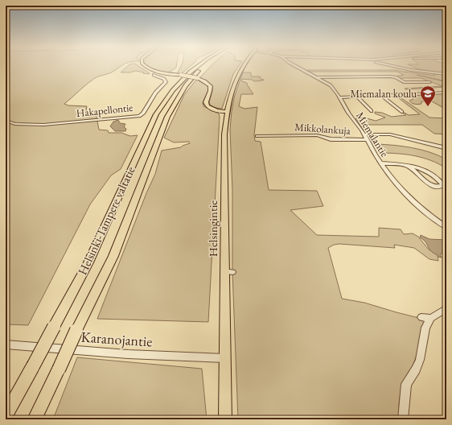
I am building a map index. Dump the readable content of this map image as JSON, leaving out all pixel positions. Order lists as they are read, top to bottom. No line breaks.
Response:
{"streets":{"highway":["Helsinki-Tampere valtatie"],"main road":["Helsingintie"],"street":["Hakapellontie","Mikkolankuja","Miemalantie","Karanojantie"]},"crossings":[["Mikkolankuja","Miemalantie"],["Helsingintie","Karanojantie"]],"places":{"school or university":["Miemalan koulu"]}}
